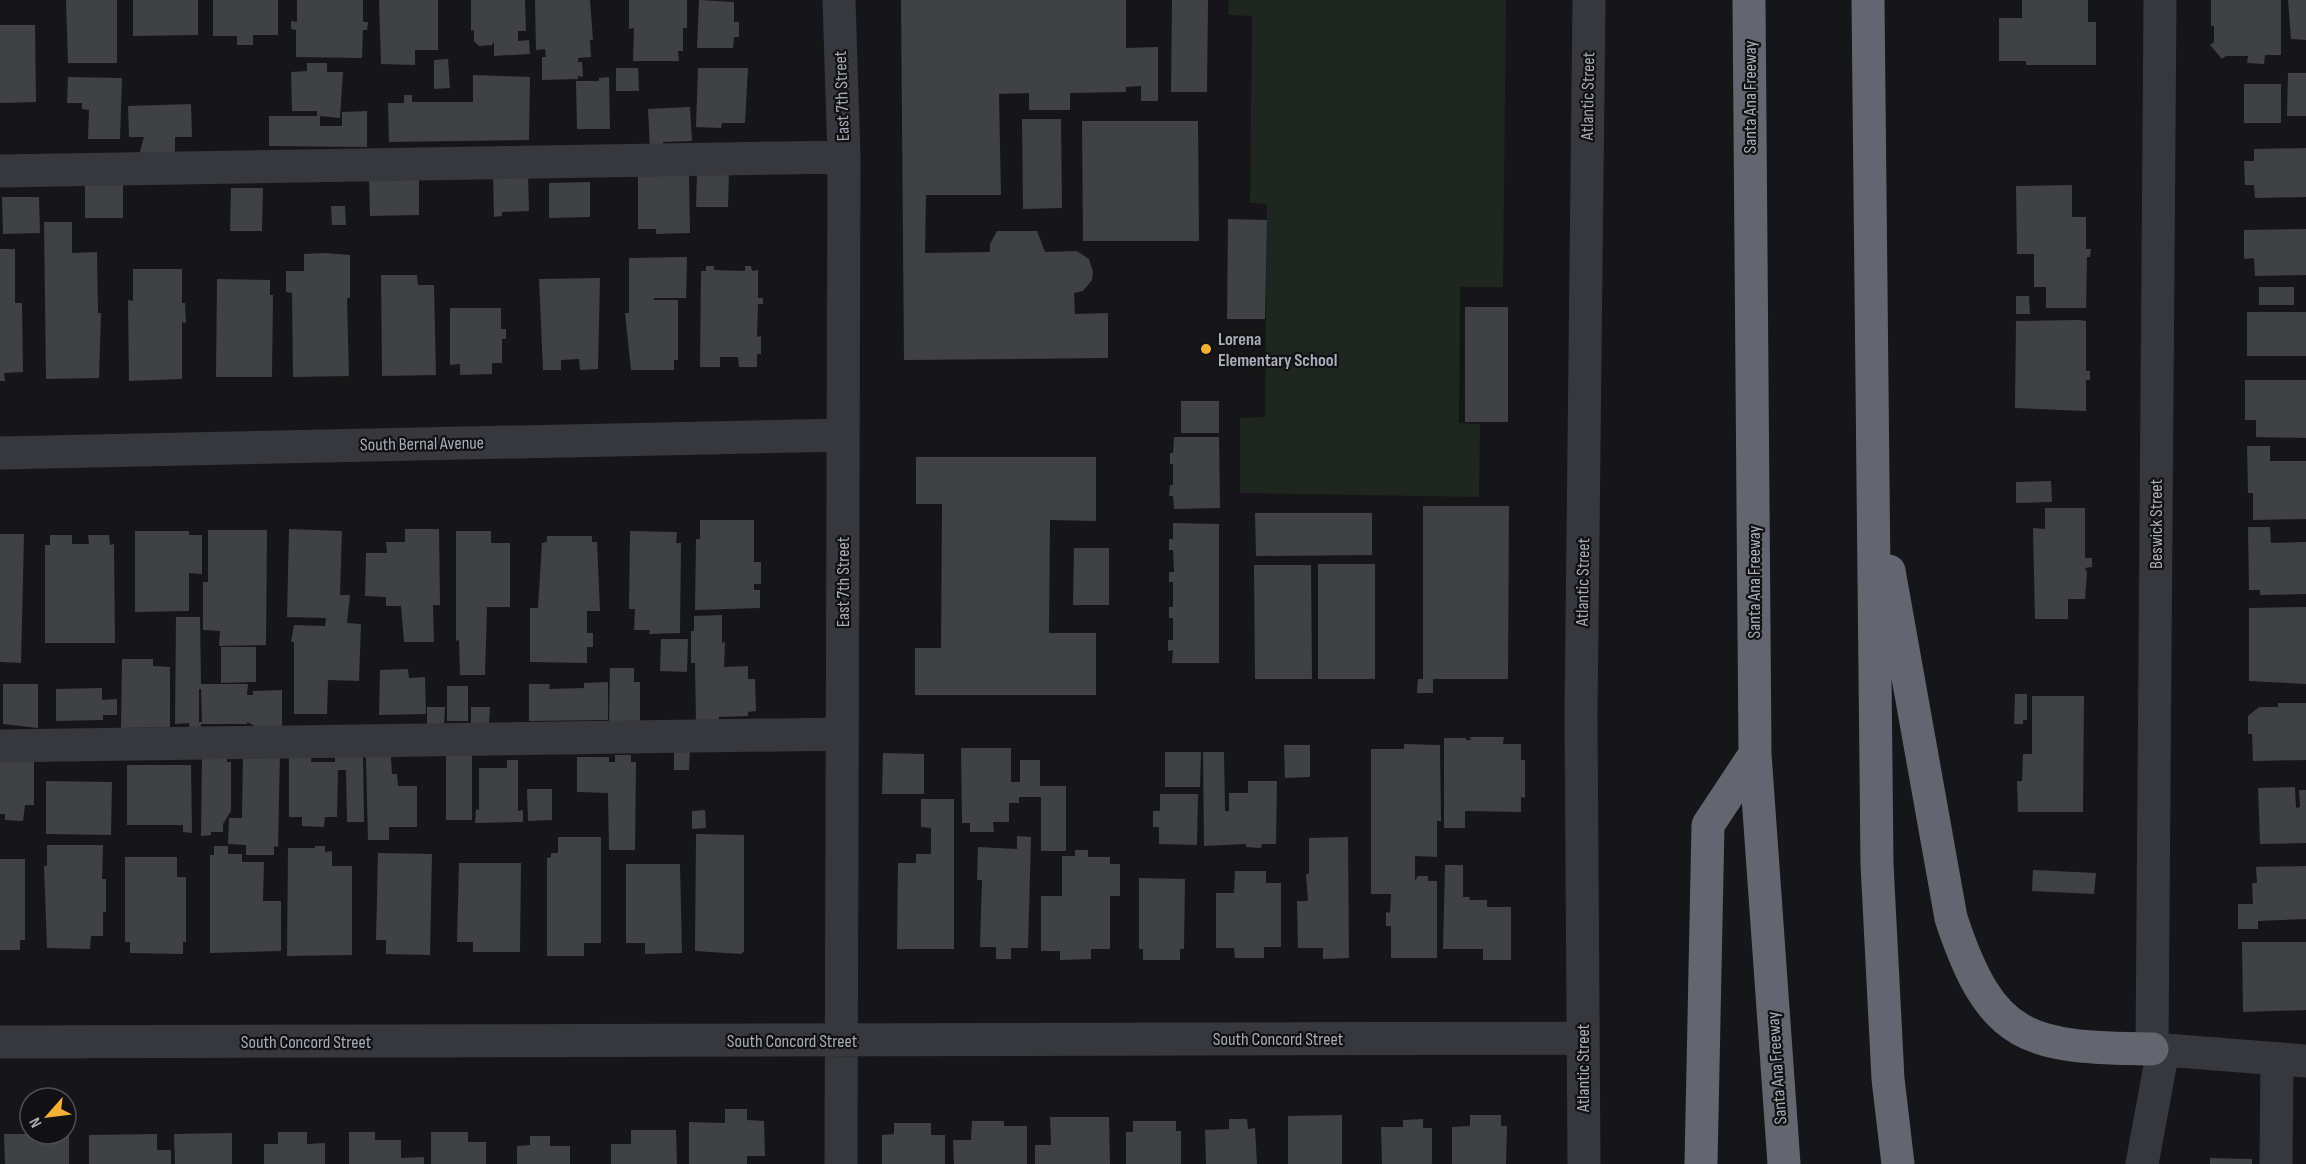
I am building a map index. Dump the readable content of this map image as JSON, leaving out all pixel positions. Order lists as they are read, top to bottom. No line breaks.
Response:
{"streets":{"highway":["Santa Ana Freeway"],"street":["East 7th Street","Atlantic Street","South Bernal Avenue","Beswick Street","South Concord Street"]},"crossings":[["East 7th Street","South Bernal Avenue"],["East 7th Street","South Concord Street"],["Atlantic Street","South Concord Street"]],"places":["Lorena Elementary School"],"north":"bottom left"}
